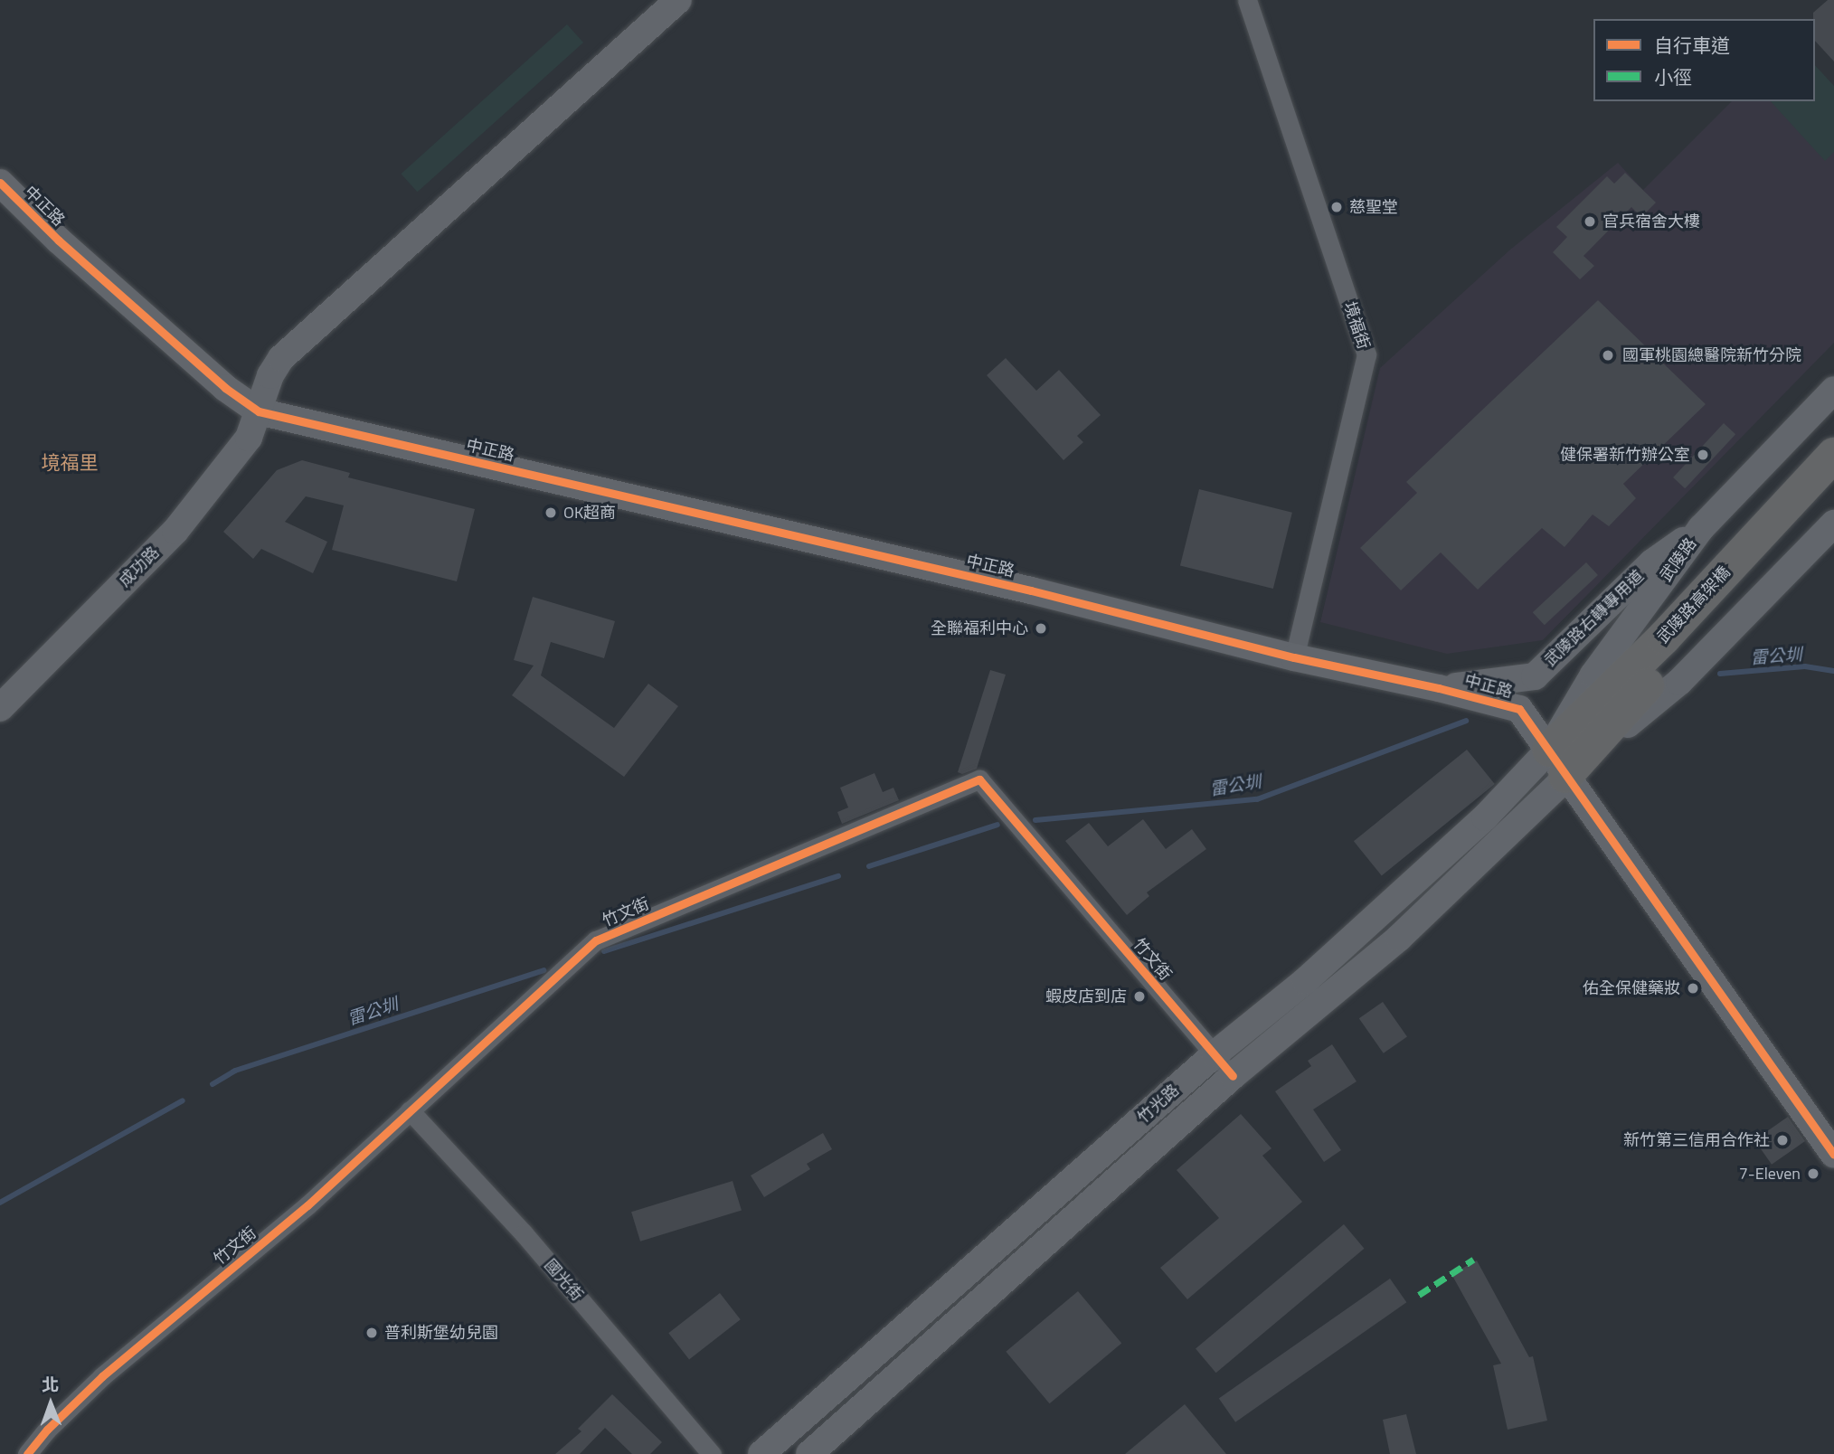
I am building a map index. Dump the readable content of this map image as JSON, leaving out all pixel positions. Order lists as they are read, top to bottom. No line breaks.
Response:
{"streets":{"highway":["武陵路高架橋"],"street":["中正路","境福街","武陵路","成功路","武陵路右轉專用道","竹文街","竹光路","國光街"]},"crossings":[["中正路","境福街"],["中正路","武陵路"],["中正路","成功路"],["中正路","武陵路高架橋"],["中正路","武陵路右轉專用道"],["中正路","竹光路"],["武陵路","武陵路高架橋"],["武陵路","武陵路右轉專用道"],["武陵路","竹光路"],["武陵路高架橋","竹光路"],["竹文街","竹光路"],["竹文街","國光街"]],"districts":["境福里"],"water":["雷公圳"],"places":["慈聖堂","官兵宿舍大樓","國軍桃園總醫院新竹分院","健保署新竹辦公室","OK超商","全聯福利中心","佑全保健藥妝","蝦皮店到店","新竹第三信用合作社","7-Eleven","普利斯堡幼兒園"],"legend":["自行車道","小徑"],"north":"top"}
